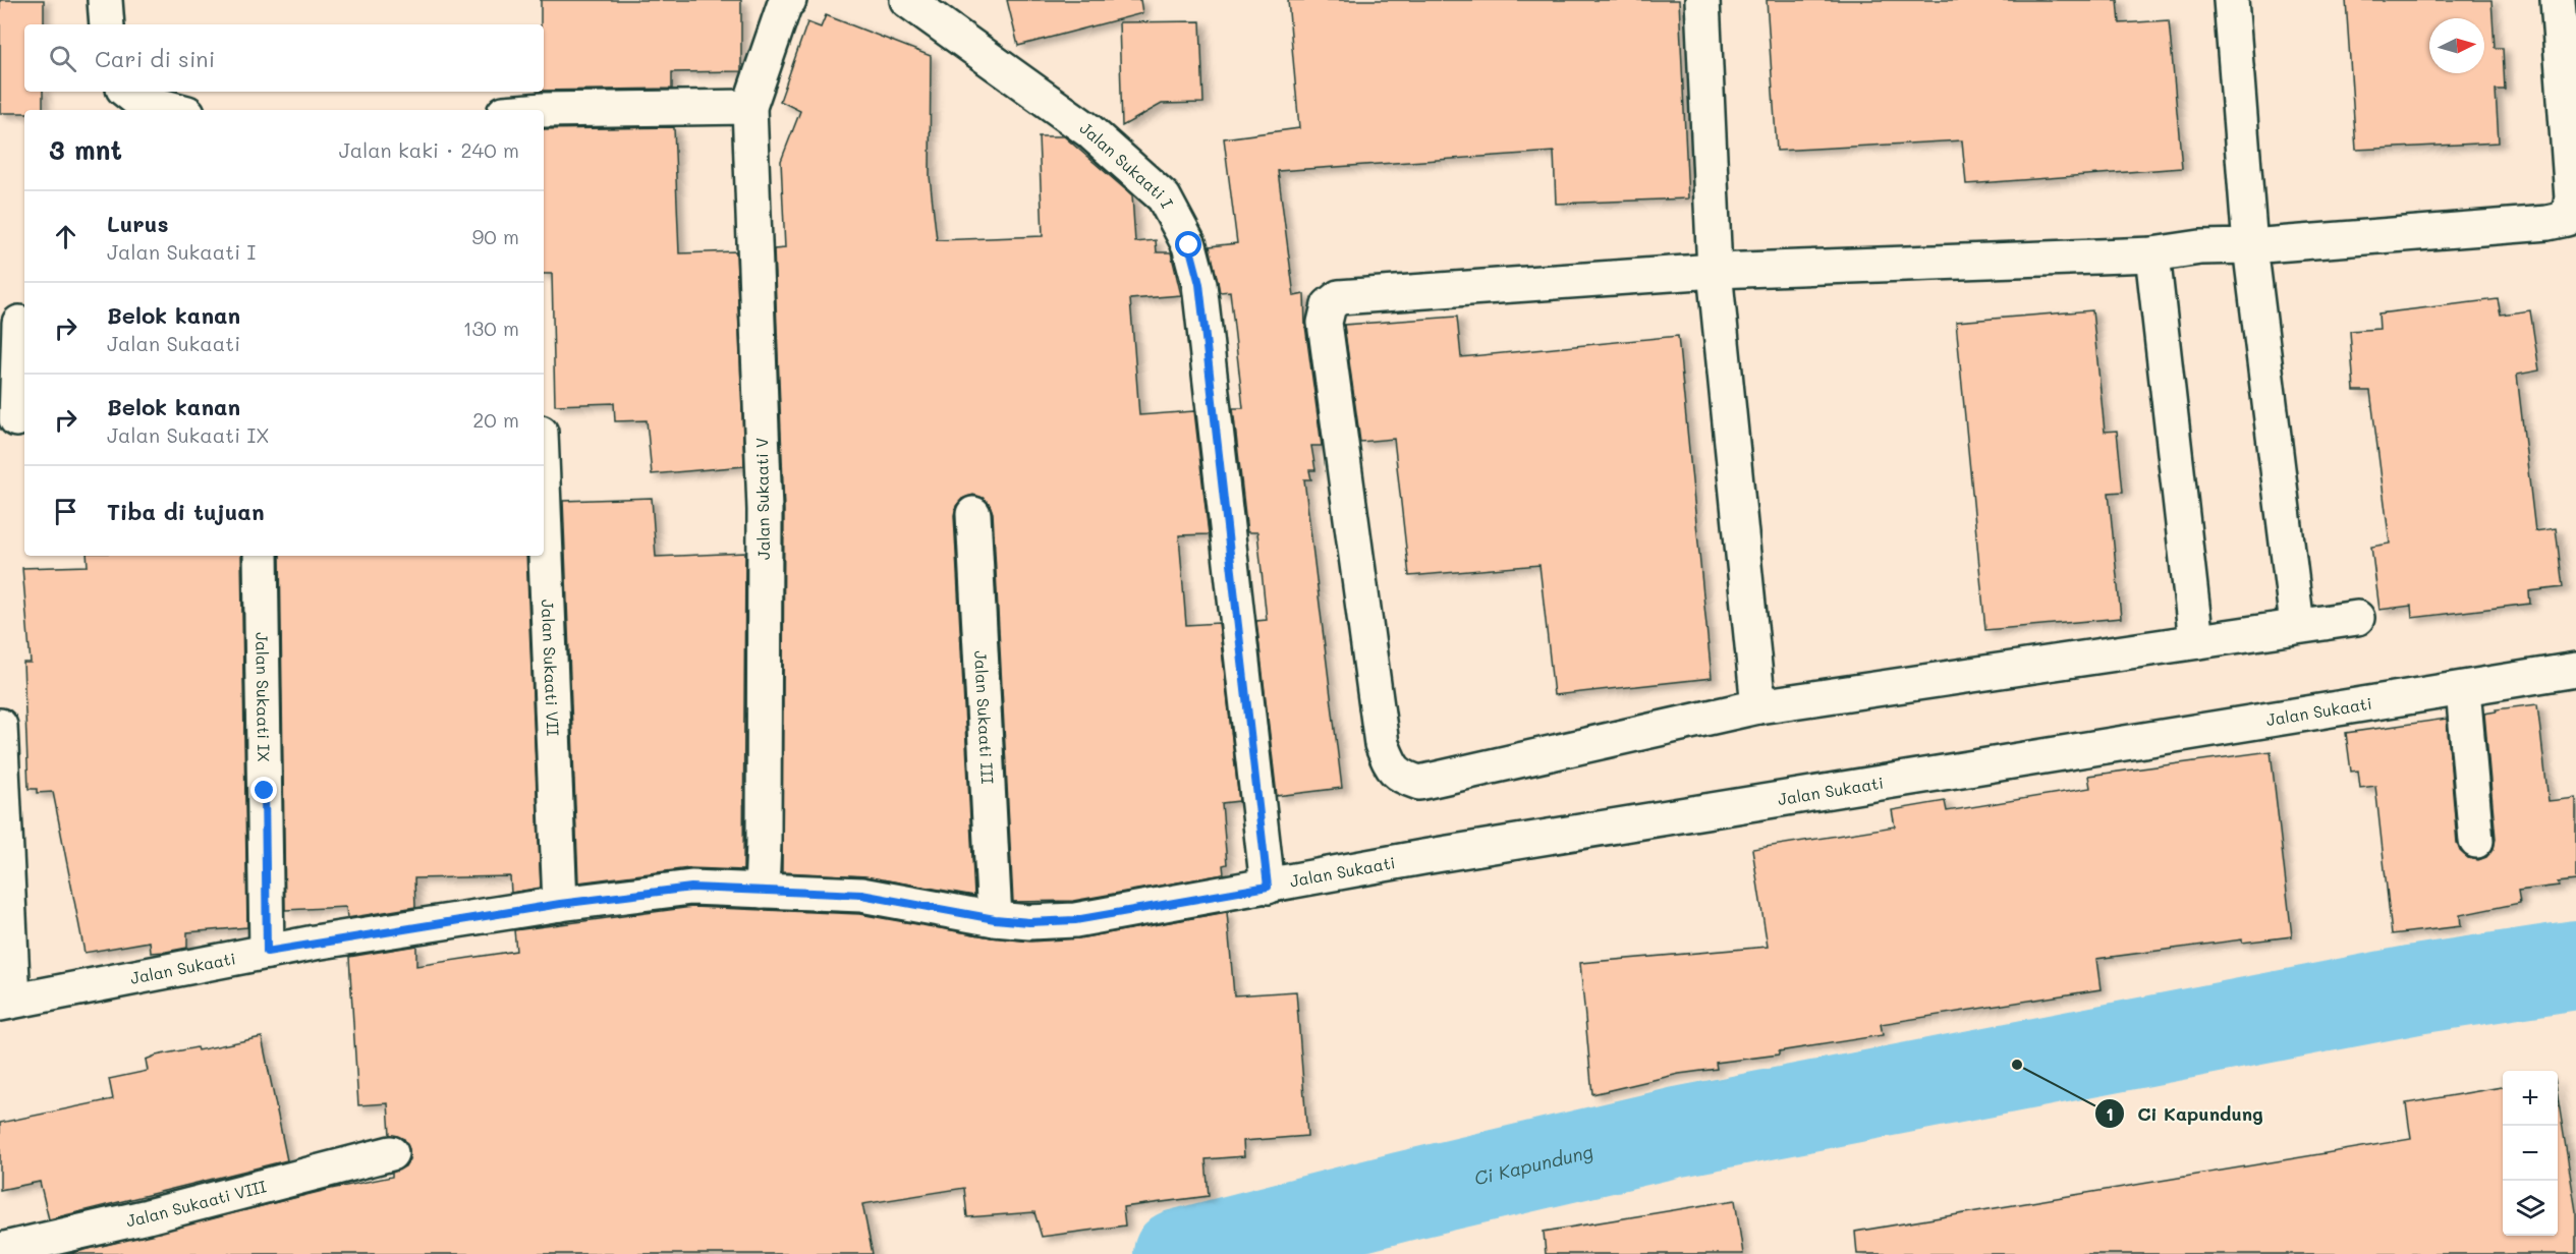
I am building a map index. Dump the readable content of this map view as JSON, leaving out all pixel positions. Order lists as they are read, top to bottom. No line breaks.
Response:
{"streets":{"street":["Jalan Sukaati I","Jalan Sukaati V","Jalan Sukaati VII","Jalan Sukaati IX","Jalan Sukaati","Jalan Sukaati III","Jalan Sukaati VIII"]},"crossings":[["Jalan Sukaati I","Jalan Sukaati"],["Jalan Sukaati V","Jalan Sukaati"],["Jalan Sukaati VII","Jalan Sukaati"],["Jalan Sukaati IX","Jalan Sukaati"],["Jalan Sukaati","Jalan Sukaati III"]],"water":["Ci Kapundung"],"places":["Ci Kapundung"],"north":"right","page":{"search":"Cari di sini","heading":["3 mnt","Jalan kaki · 240 m"],"list":[["Lurus","Jalan Sukaati I","90 m"],["Belok kanan","Jalan Sukaati","130 m"],["Belok kanan","Jalan Sukaati IX","20 m"],"Tiba di tujuan"],"map_buttons":["+","−"]}}
